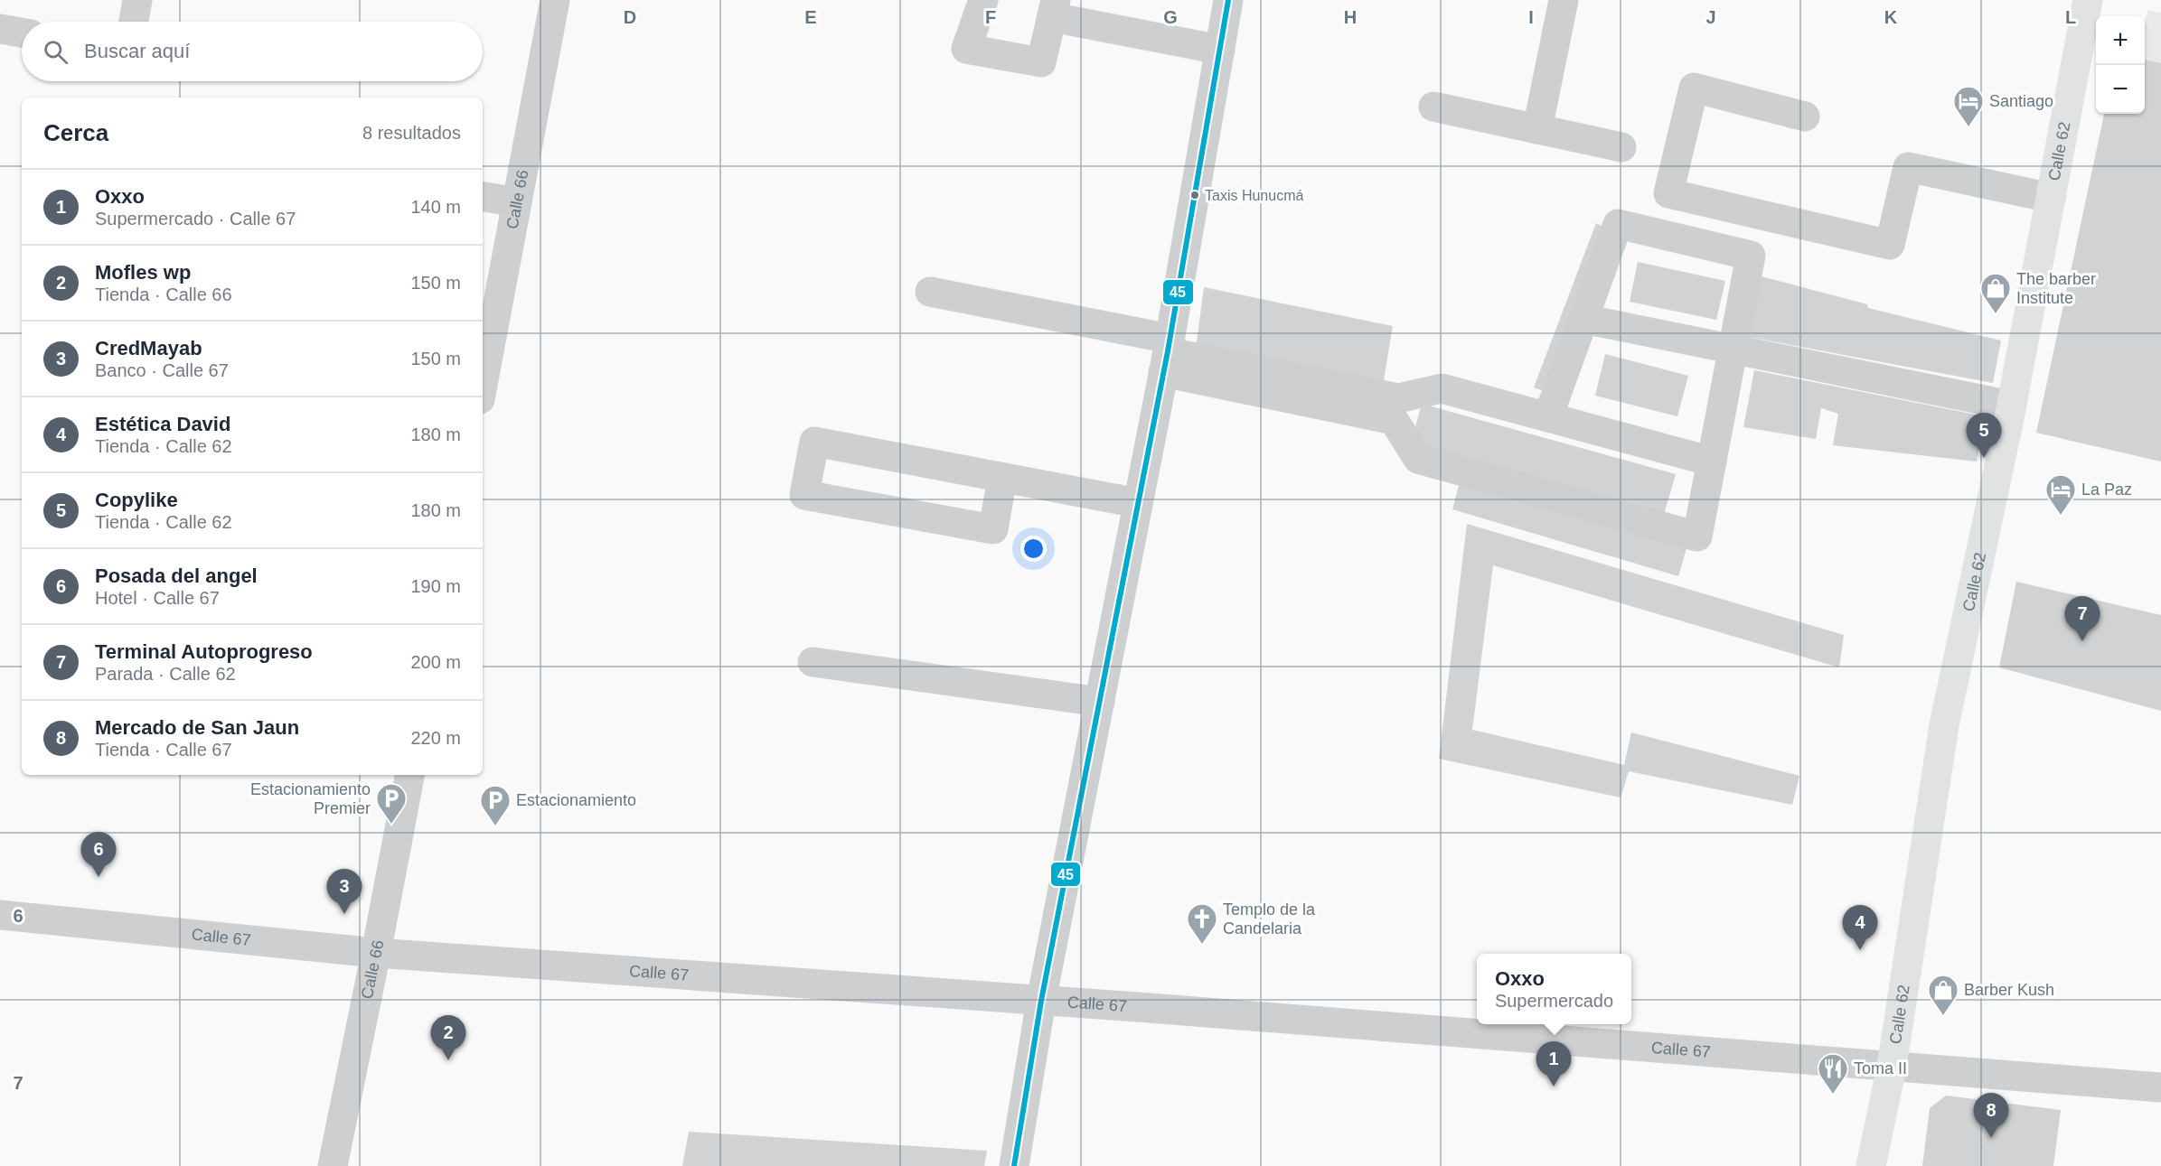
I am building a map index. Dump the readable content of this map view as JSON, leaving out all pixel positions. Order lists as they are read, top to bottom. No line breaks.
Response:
{"streets":{"main road":["Calle 62"],"street":["Calle 66","Calle 67"]},"crossings":[["Calle 62","Calle 67"],["Calle 66","Calle 67"]],"places":{"hotel":["Santiago","La Paz"],"other":["Taxis Hunucmá"],"shop":["The barber Institute","Barber Kush"],"parking":["Estacionamiento Premier","Estacionamiento"],"church":["Templo de la Candelaria"],"restaurant":["Toma II"]},"lines":["transit line 45"],"page":{"map_buttons":["+","−"],"search":"Buscar aquí","heading":["Cerca","8 resultados"],"list":[{"mark":"1","name":"Oxxo","note":"Supermercado · Calle 67","value":"140 m"},{"mark":"2","name":"Mofles wp","note":"Tienda · Calle 66","value":"150 m"},{"mark":"3","name":"CredMayab","note":"Banco · Calle 67","value":"150 m"},{"mark":"4","name":"Estética David","note":"Tienda · Calle 62","value":"180 m"},{"mark":"5","name":"Copylike","note":"Tienda · Calle 62","value":"180 m"},{"mark":"6","name":"Posada del angel","note":"Hotel · Calle 67","value":"190 m"},{"mark":"7","name":"Terminal Autoprogreso","note":"Parada · Calle 62","value":"200 m"},{"mark":"8","name":"Mercado de San Jaun","note":"Tienda · Calle 67","value":"220 m"}],"pins":["5","7","6","3","4","2","1","8"],"popup":["Oxxo","Supermercado"]},"grid":{"columns":["D","E","F","G","H","I","J","K","L"],"rows":["6","7"]}}
